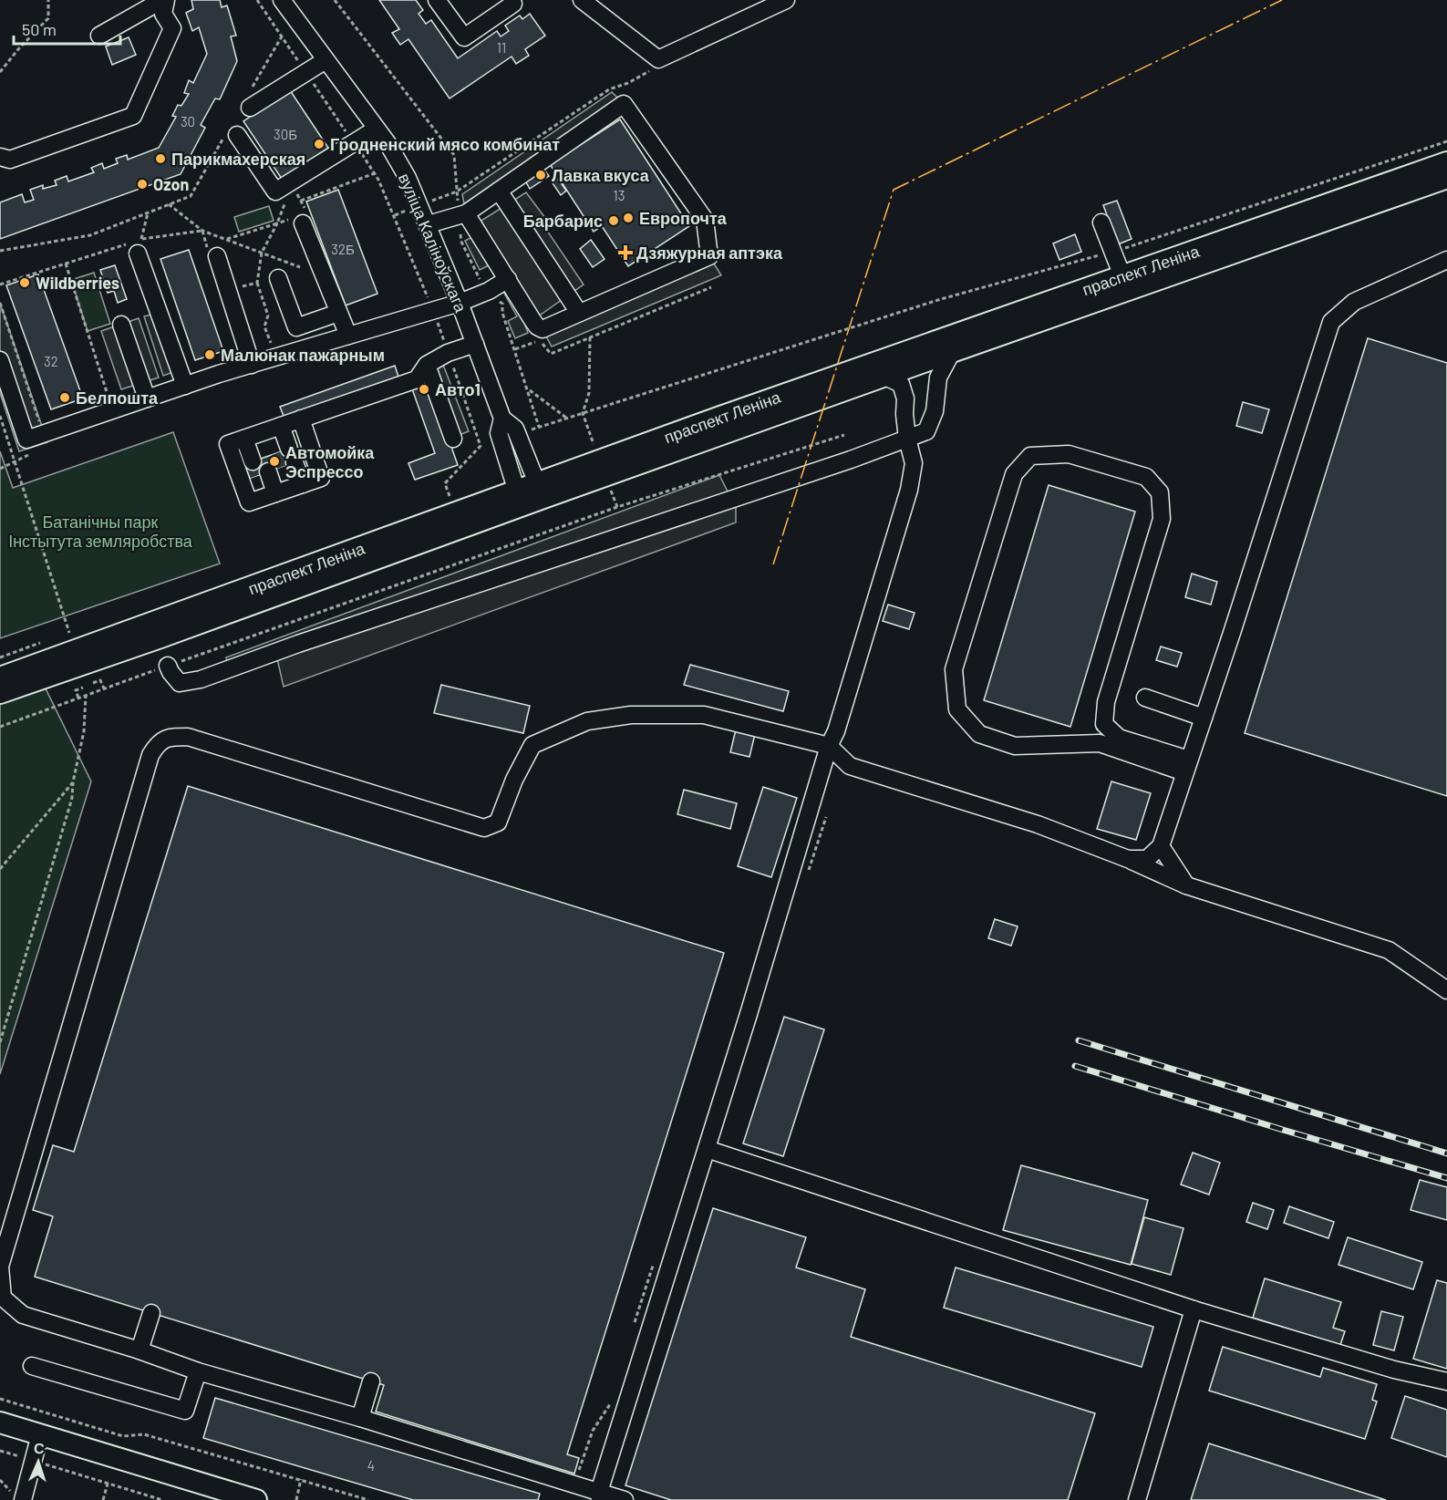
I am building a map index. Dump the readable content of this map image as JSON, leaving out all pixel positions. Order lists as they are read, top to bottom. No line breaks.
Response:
{"streets":{"main road":["праспект Леніна"],"street":["вуліца Каліноўскага"]},"crossings":[["вуліца Каліноўскага","праспект Леніна"]],"parks":["Батанічны парк Інстытута земляробства"],"places":{"other":["Гродненский мясо комбинат","Парикмахерская","Лавка вкуса","Ozon","Европочта","Барбарис","Wildberries","Малюнак пажарным","Авто1","Белпошта","Автомойка Эспрессо"],"health":["Дзяжурная аптэка"]},"house_numbers":["11","30","30Б","13","32Б","32","4"],"scale_bar":"50 m","north":"top"}
